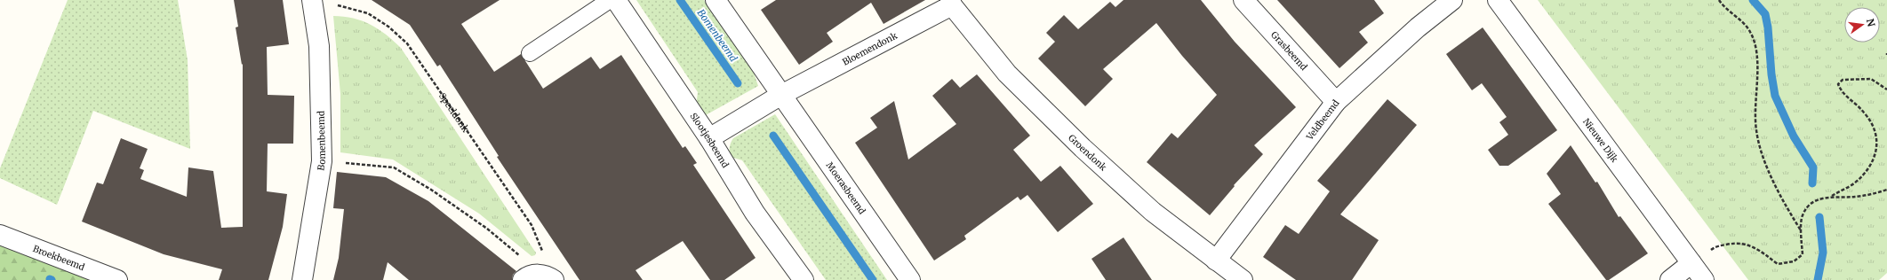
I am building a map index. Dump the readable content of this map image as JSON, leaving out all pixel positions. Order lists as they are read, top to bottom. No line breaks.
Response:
{"streets":{"street":["Bloemendonk","Grasbeemd","Veldbeemd","Slootjesbeemd","Nieuwe Dijk","Bomenbeemd","Groendonk","Moerasbeemd","Broekbeemd"],"path":["Speeldonk"]},"crossings":[["Bloemendonk","Slootjesbeemd"],["Bloemendonk","Groendonk"],["Bloemendonk","Moerasbeemd"],["Grasbeemd","Veldbeemd"],["Speeldonk","Bomenbeemd"],["Veldbeemd","Groendonk"]],"water":["Bomenbeemd"],"north":"right"}
